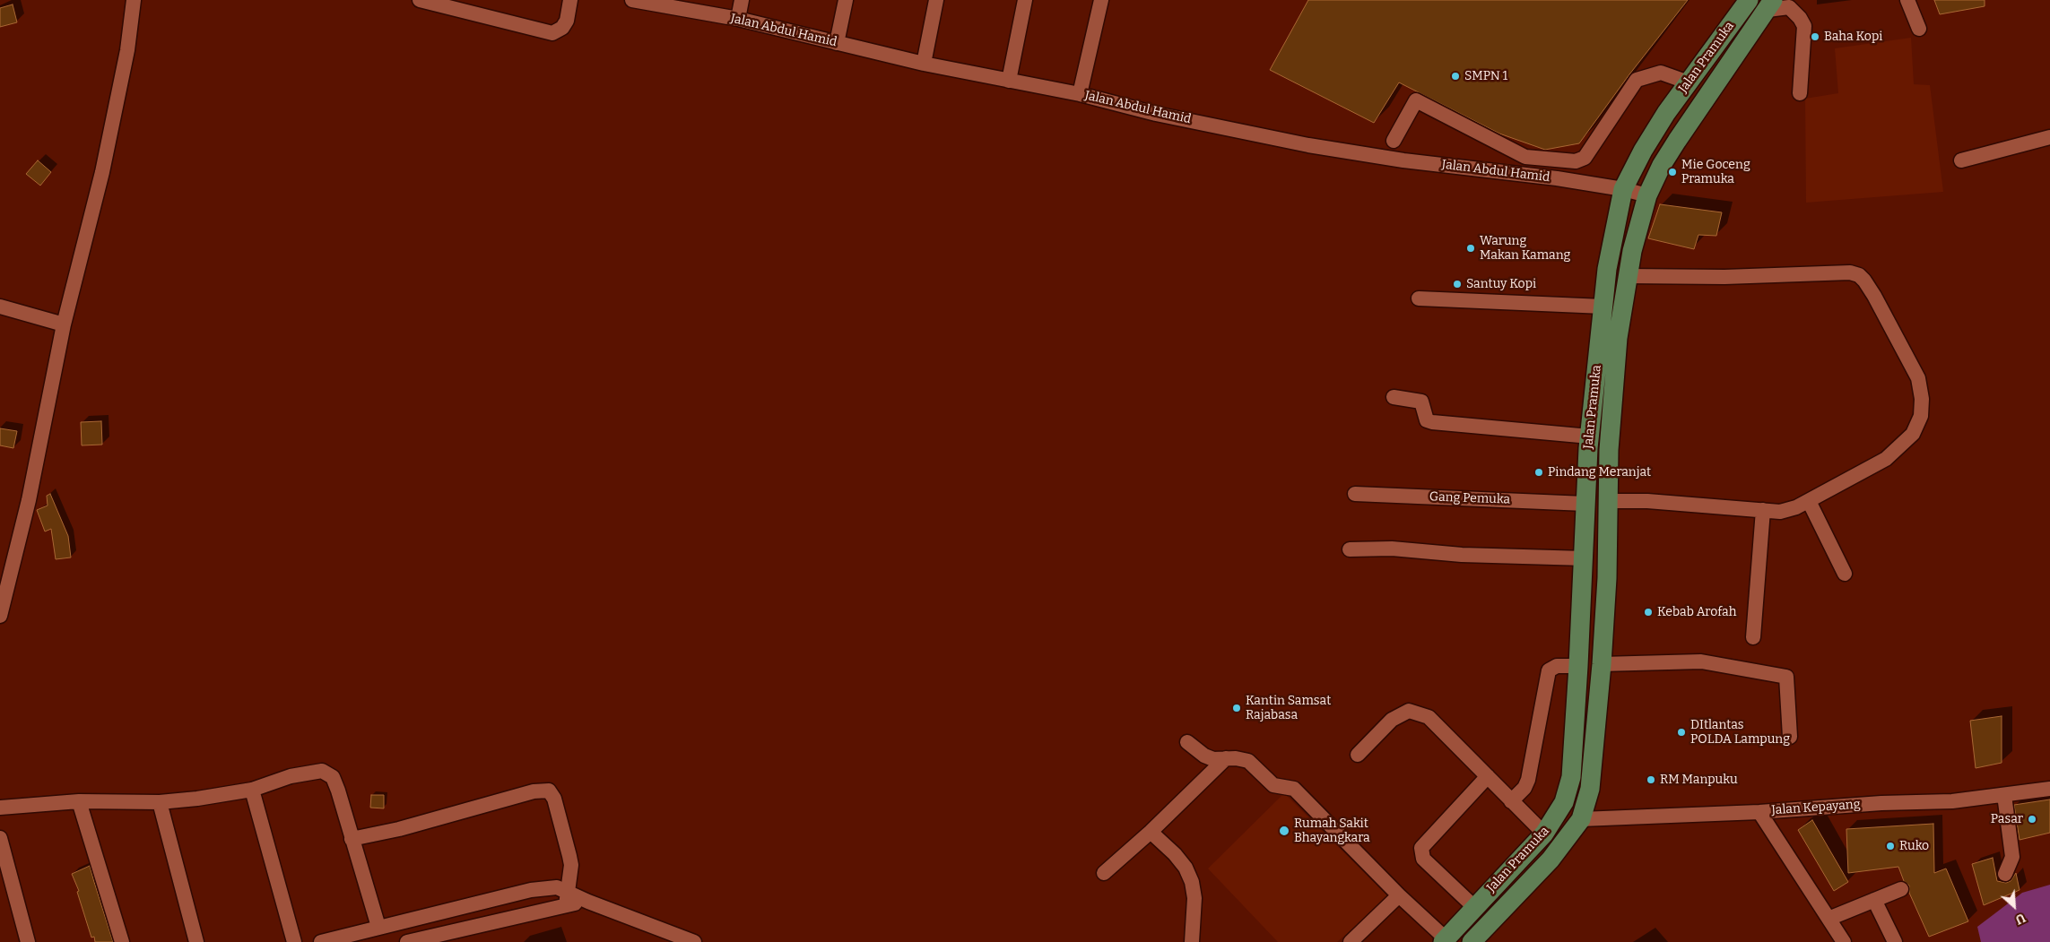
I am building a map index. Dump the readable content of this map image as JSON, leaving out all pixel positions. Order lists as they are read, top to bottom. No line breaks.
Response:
{"streets":{"main road":["Jalan Pramuka"],"street":["Jalan Abdul Hamid","Gang Pemuka","Jalan Kepayang"]},"crossings":[["Jalan Abdul Hamid","Jalan Pramuka"],["Jalan Pramuka","Gang Pemuka"],["Jalan Pramuka","Jalan Kepayang"]],"places":["Baha Kopi","SMPN 1","Mie Goceng Pramuka","Warung Makan Kamang","Santuy Kopi","Pindang Meranjat","Kebab Arofah","Kantin Samsat Rajabasa","DItlantas POLDA Lampung","RM Manpuku","Pasar","Rumah Sakit Bhayangkara","Ruko"],"north":"bottom right"}
